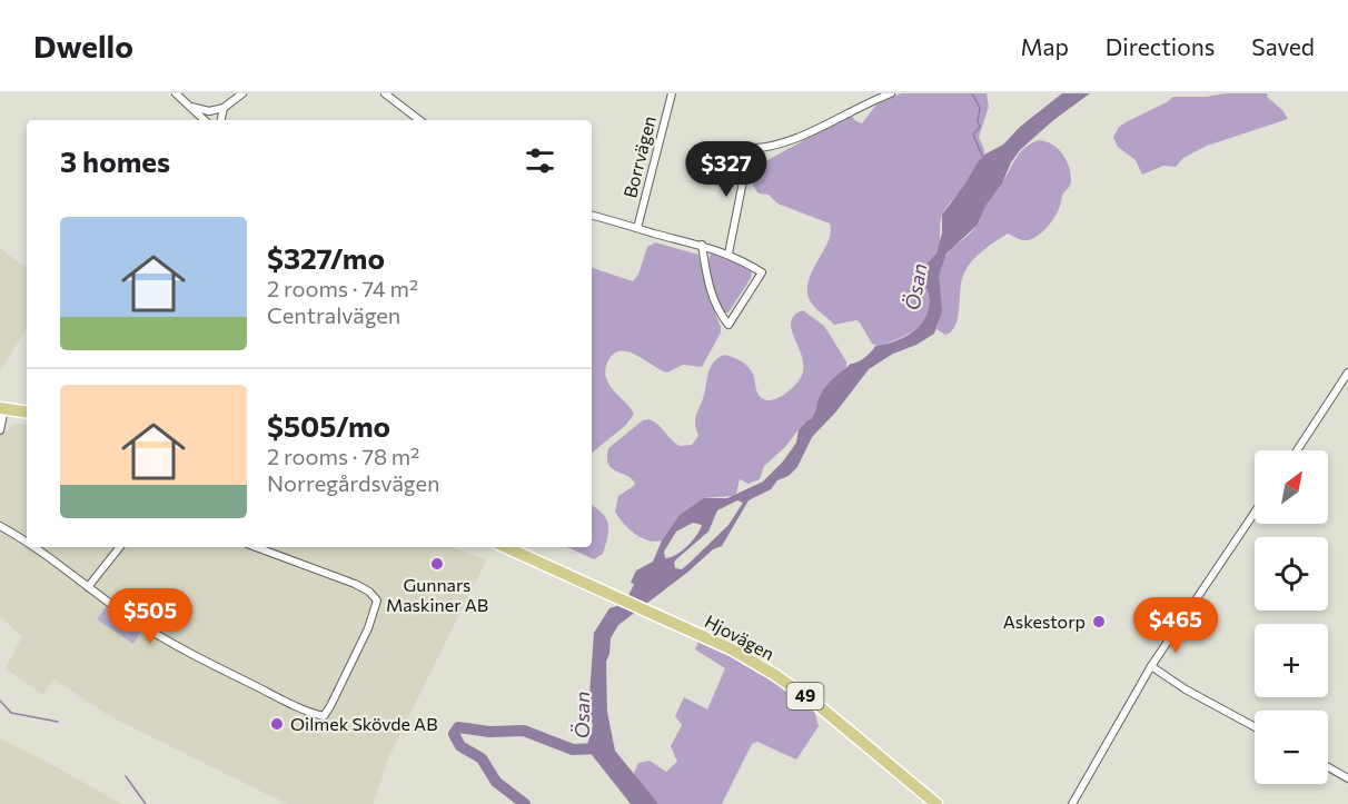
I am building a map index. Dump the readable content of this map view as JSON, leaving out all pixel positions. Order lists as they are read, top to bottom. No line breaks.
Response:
{"streets":{"main road":["Hjovägen","49"],"street":["Borrvägen"]},"water":["Ösan"],"places":["Gunnars Maskiner AB","Askestorp","Oilmek Skövde AB"],"north":"top right","page":{"header":"Dwello","nav":["Map","Directions","Saved"],"heading":"3 homes","price":["$327","$505","$465"],"list":[{"name":"$327/mo","note":"2 rooms · 74 m² · Centralvägen"},{"name":"$505/mo","note":"2 rooms · 78 m² · Norregårdsvägen"}],"map_buttons":["+","−"]}}
